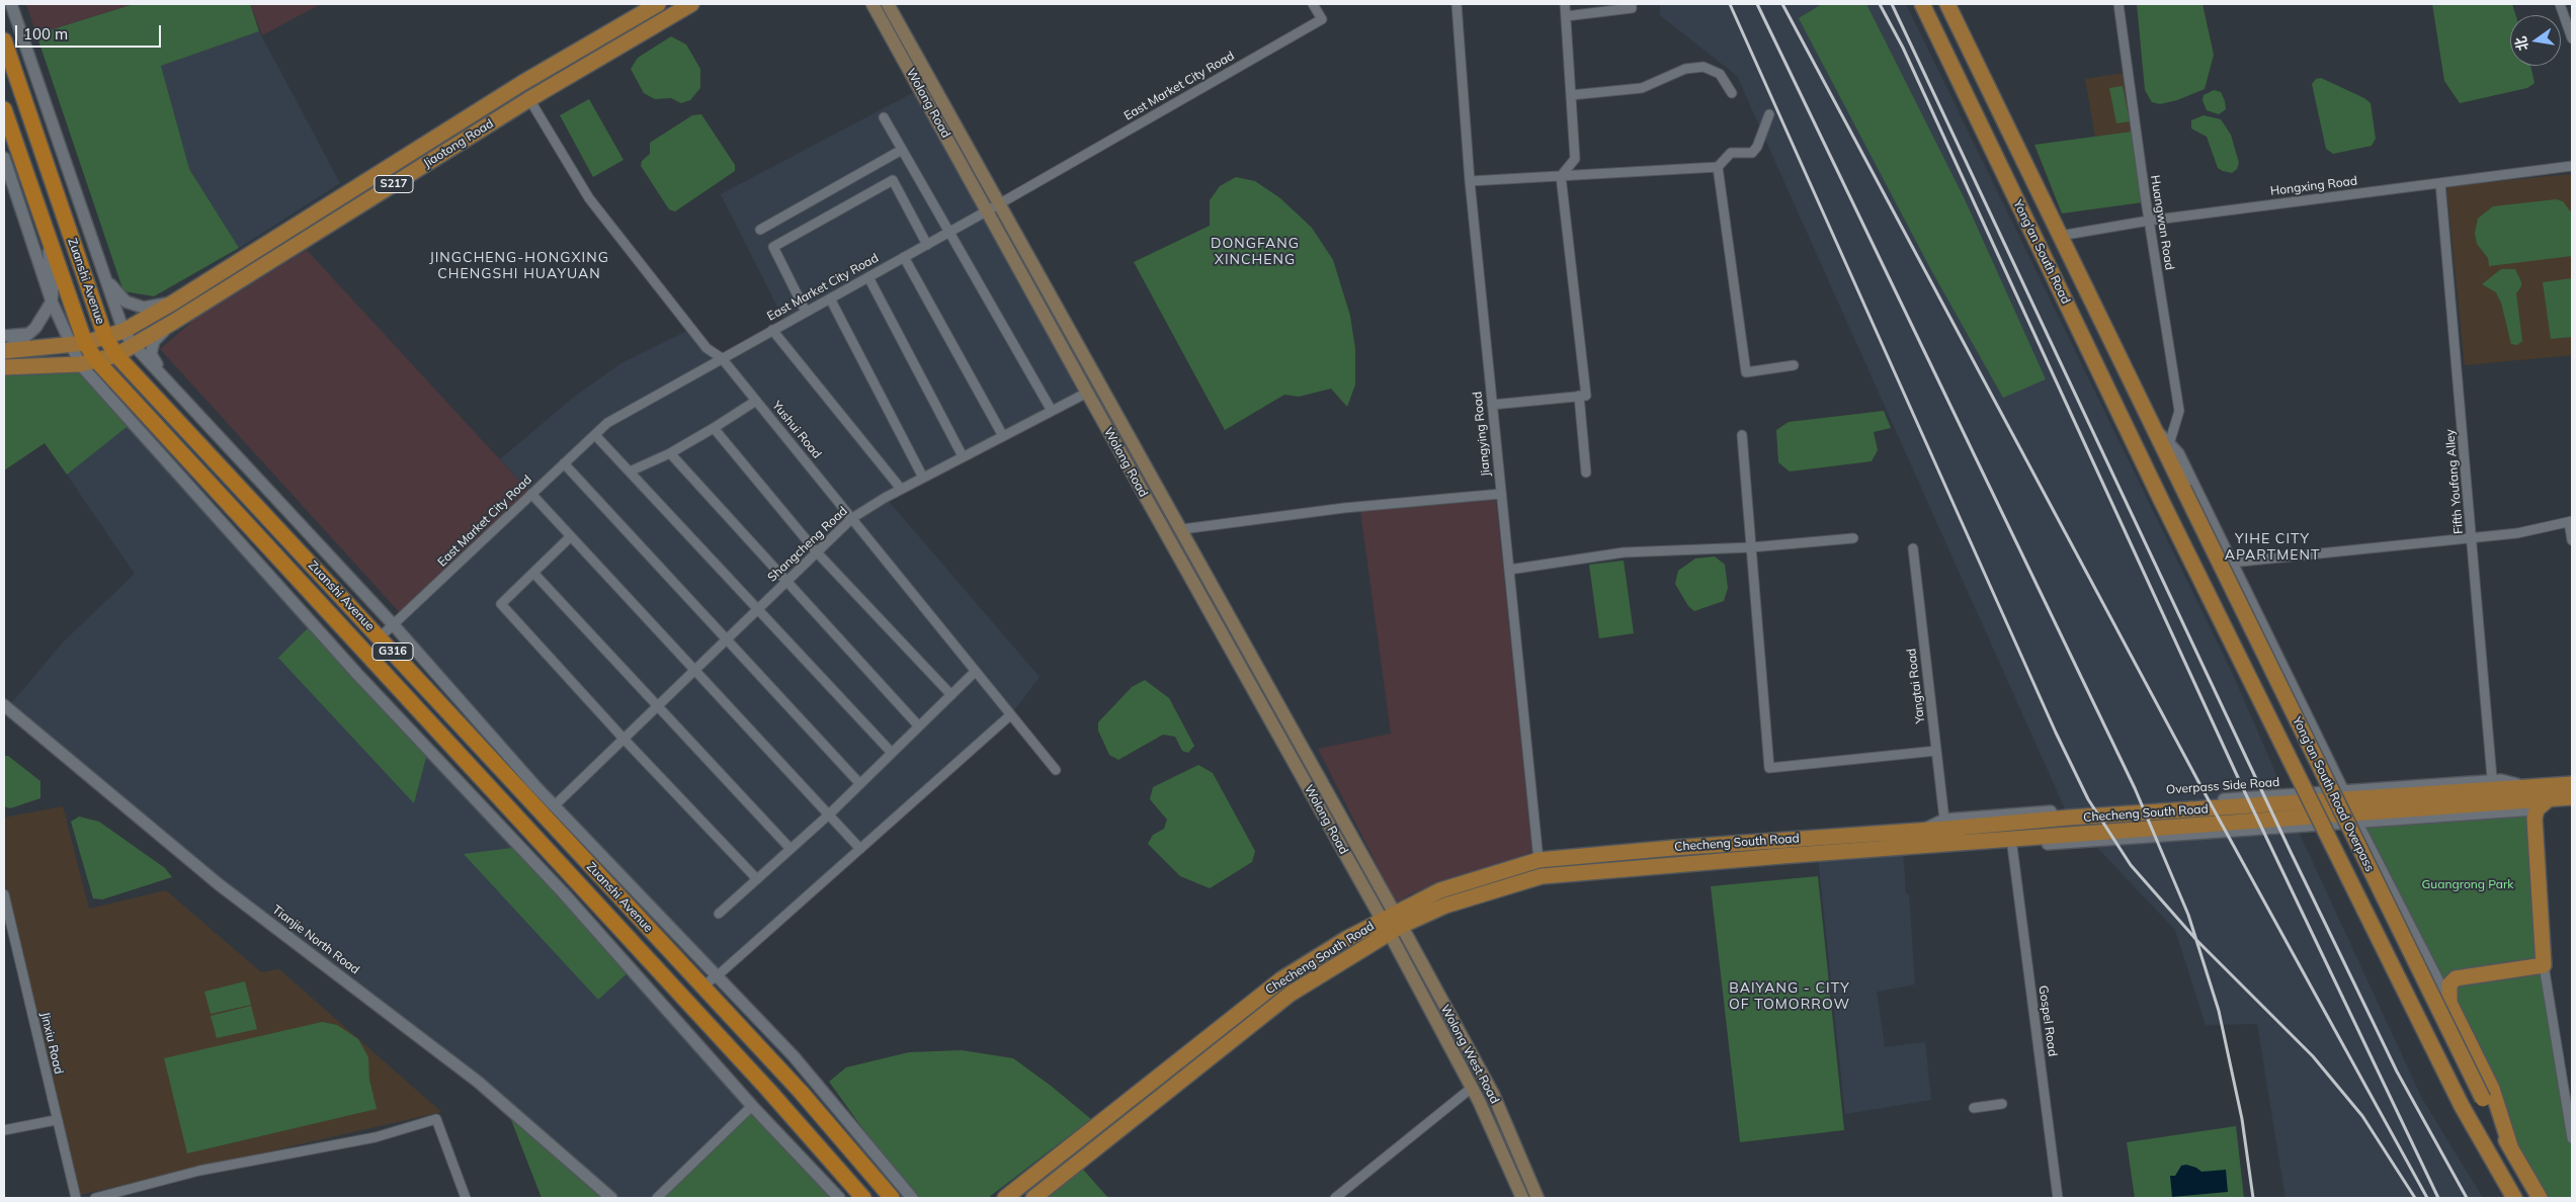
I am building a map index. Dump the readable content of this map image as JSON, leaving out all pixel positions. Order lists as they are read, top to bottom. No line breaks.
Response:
{"streets":{"highway":["Zuanshi Avenue","G316"],"main road":["Wolong Road","Jiaotong Road","S217","Yong'an South Road","Yong'an South Road Overpass","Checheng South Road","Wolong West Road"],"street":["East Market City Road","Hongxing Road","Huangwan Road","Yushui Road","Jiangying Road","Fifth Youfang Alley","Shangcheng Road","Yangtai Road","Overpass Side Road","Tianjie North Road","Gospel Road","Jinxiu Road"]},"crossings":[["East Market City Road","Wolong Road"],["East Market City Road","Zuanshi Avenue"],["East Market City Road","Yushui Road"],["Wolong Road","Shangcheng Road"],["Wolong Road","Checheng South Road"],["Wolong Road","Wolong West Road"],["Jiaotong Road","S217"],["Jiaotong Road","Zuanshi Avenue"],["Jiaotong Road","Yushui Road"],["S217","Zuanshi Avenue"],["Hongxing Road","Huangwan Road"],["Hongxing Road","Yong'an South Road"],["Hongxing Road","Fifth Youfang Alley"],["Yong'an South Road","Yong'an South Road Overpass"],["Zuanshi Avenue","Shangcheng Road"],["Yushui Road","Shangcheng Road"],["Jiangying Road","Checheng South Road"],["Yangtai Road","Overpass Side Road"],["Overpass Side Road","Checheng South Road"],["Checheng South Road","Wolong West Road"]],"districts":["DONGFANG XINCHENG","JINGCHENG-HONGXING CHENGSHI HUAYUAN","YIHE CITY APARTMENT","BAIYANG - CITY OF TOMORROW"],"parks":["Guangrong Park"],"scale_bar":"100 m","north":"left"}
